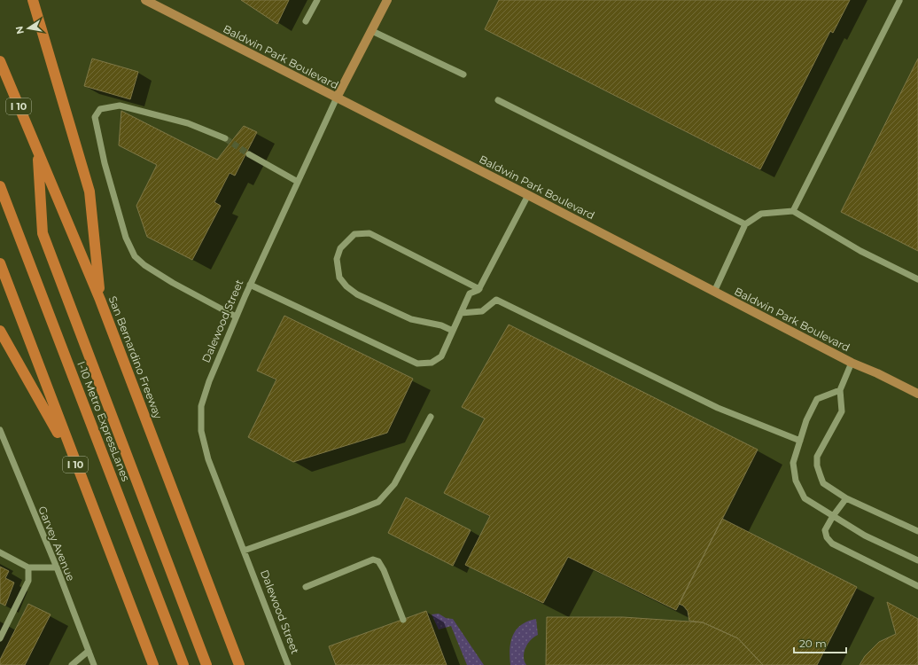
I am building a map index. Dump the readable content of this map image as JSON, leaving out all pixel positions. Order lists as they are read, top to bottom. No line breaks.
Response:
{"streets":{"highway":["I 10","San Bernardino Freeway","I-10 Metro ExpressLanes"],"main road":["Baldwin Park Boulevard","Dalewood Street"],"street":["Garvey Avenue"]},"crossings":[["Baldwin Park Boulevard","Dalewood Street"]],"scale_bar":"20 m","north":"left"}
